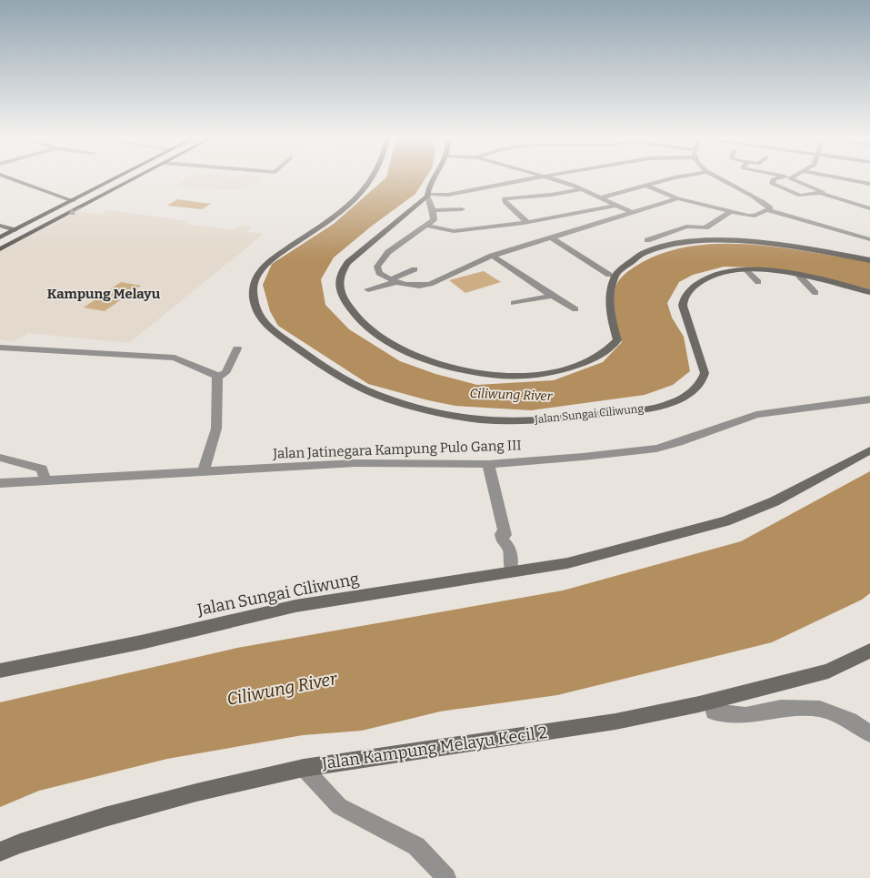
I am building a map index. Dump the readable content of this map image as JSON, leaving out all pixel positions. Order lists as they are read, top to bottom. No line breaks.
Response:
{"streets":{"street":["Jalan Sungai Ciliwung","Jalan Jatinegara Kampung Pulo Gang III","Jalan Kampung Melayu Kecil 2"]},"districts":["Kampung Melayu"],"water":["Ciliwung River"]}
